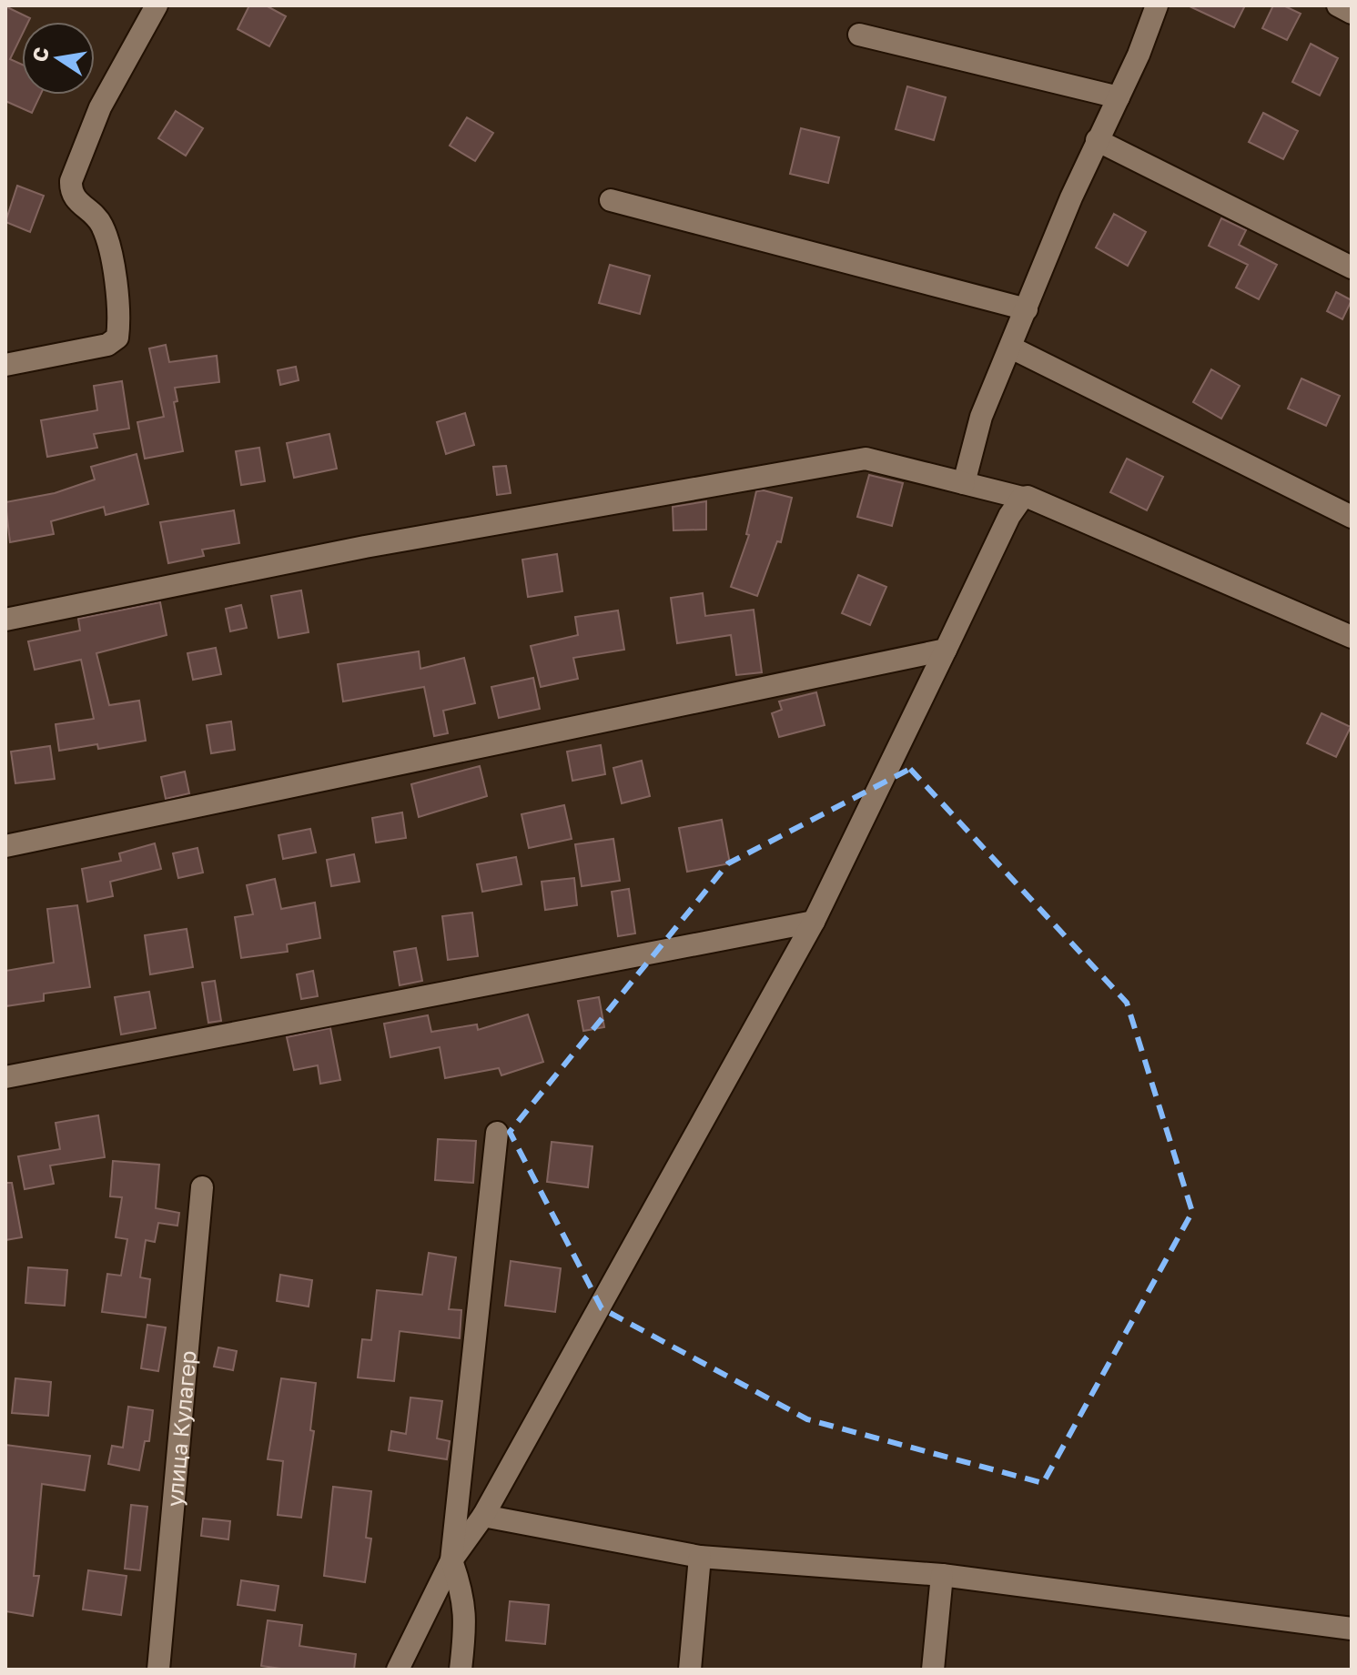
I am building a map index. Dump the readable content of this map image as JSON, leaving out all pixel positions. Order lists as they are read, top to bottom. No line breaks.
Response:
{"streets":{"street":["улица Кулагер"]},"north":"left"}
